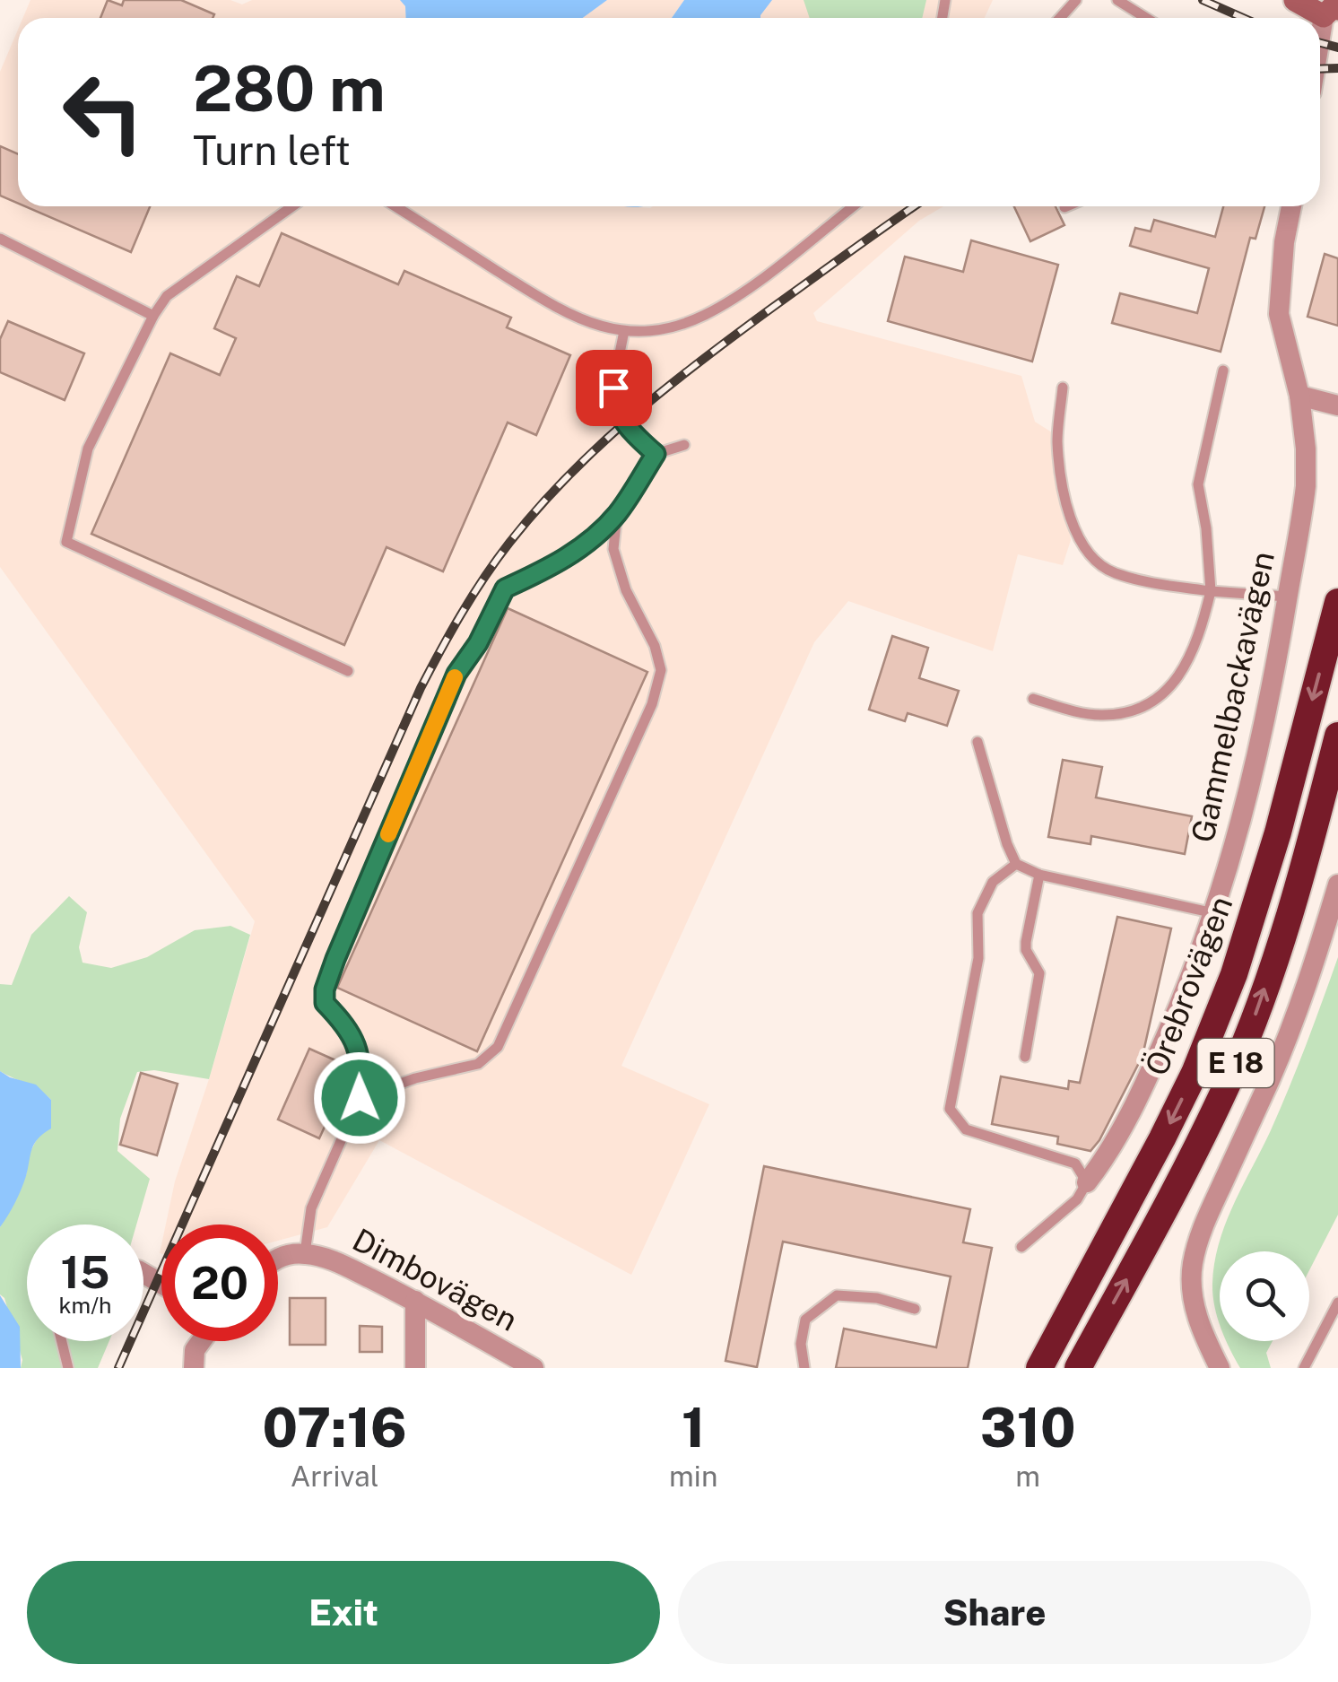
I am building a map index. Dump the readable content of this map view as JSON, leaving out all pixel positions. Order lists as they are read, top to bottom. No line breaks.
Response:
{"streets":{"highway":["Örebrovägen","E 18"],"street":["Gammelbackavägen","Dimbovägen"]},"page":{"turn":["280 m","Turn left"],"speed":"15 km/h","limit":"20","eta":["07:16","Arrival","1","min","310","m"],"buttons":["Exit","Share"]}}
